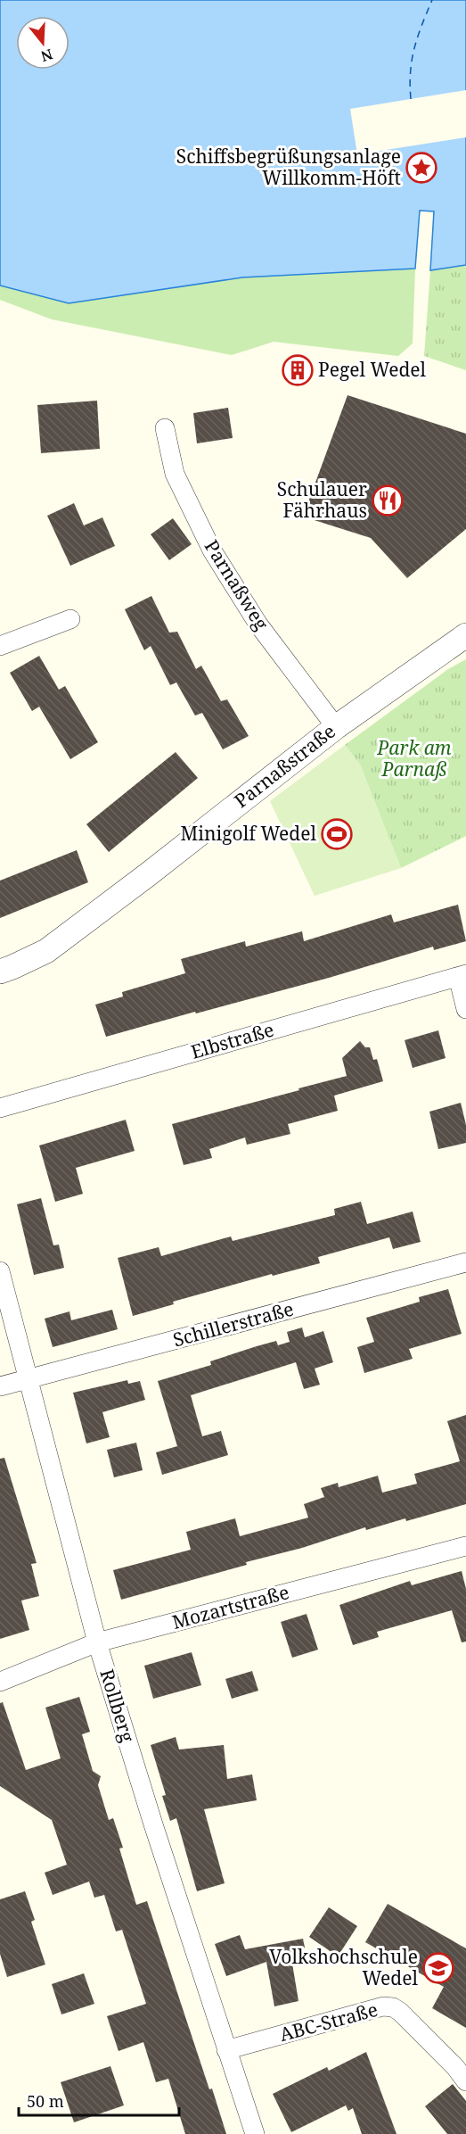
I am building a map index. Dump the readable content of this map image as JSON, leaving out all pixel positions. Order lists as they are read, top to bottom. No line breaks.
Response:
{"streets":{"street":["Parnaßweg","Parnaßstraße","Elbstraße","Schillerstraße","Mozartstraße","Rollberg","ABC-Straße"]},"crossings":[["Parnaßweg","Parnaßstraße"],["Schillerstraße","Rollberg"],["Mozartstraße","Rollberg"],["Rollberg","ABC-Straße"]],"parks":["Park am Parnaß"],"places":{"place":["Schiffsbegrüßungsanlage Willkomm-Höft"],"building":["Pegel Wedel"],"restaurant":["Schulauer Fährhaus"],"sports":["Minigolf Wedel"],"school or university":["Volkshochschule Wedel"]},"scale_bar":"50 m","north":"bottom"}
